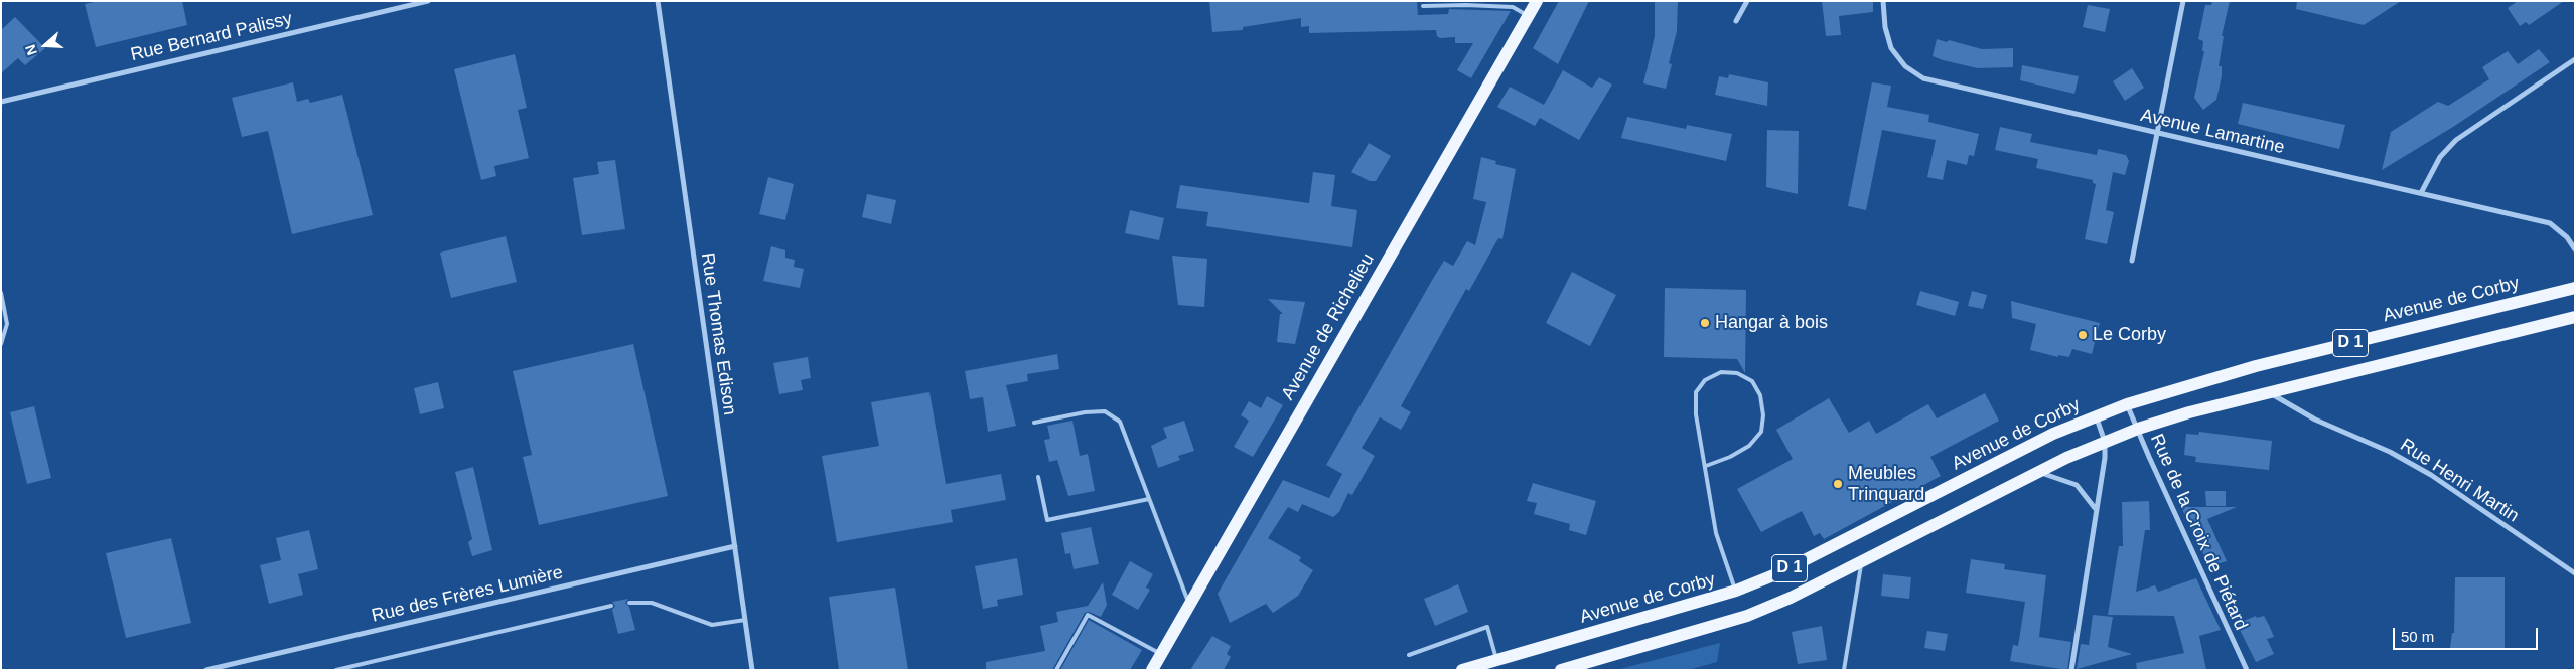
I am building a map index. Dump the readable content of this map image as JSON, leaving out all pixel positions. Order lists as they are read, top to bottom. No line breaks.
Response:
{"streets":{"main road":["Avenue de Corby","Avenue de Richelieu","D 1"],"street":["Rue Bernard Palissy","Avenue Lamartine","Rue Thomas Edison","Rue Henri Martin","Rue de la Croix de Piétard","Rue des Frères Lumière"]},"crossings":[["Avenue de Corby","Rue de la Croix de Piétard"],["Rue Thomas Edison","Rue des Frères Lumière"],["D 1","Rue Henri Martin"],["D 1","Rue de la Croix de Piétard"]],"places":["Hangar à bois","Le Corby","Meubles Trinquard"],"scale_bar":"50 m","north":"left"}
